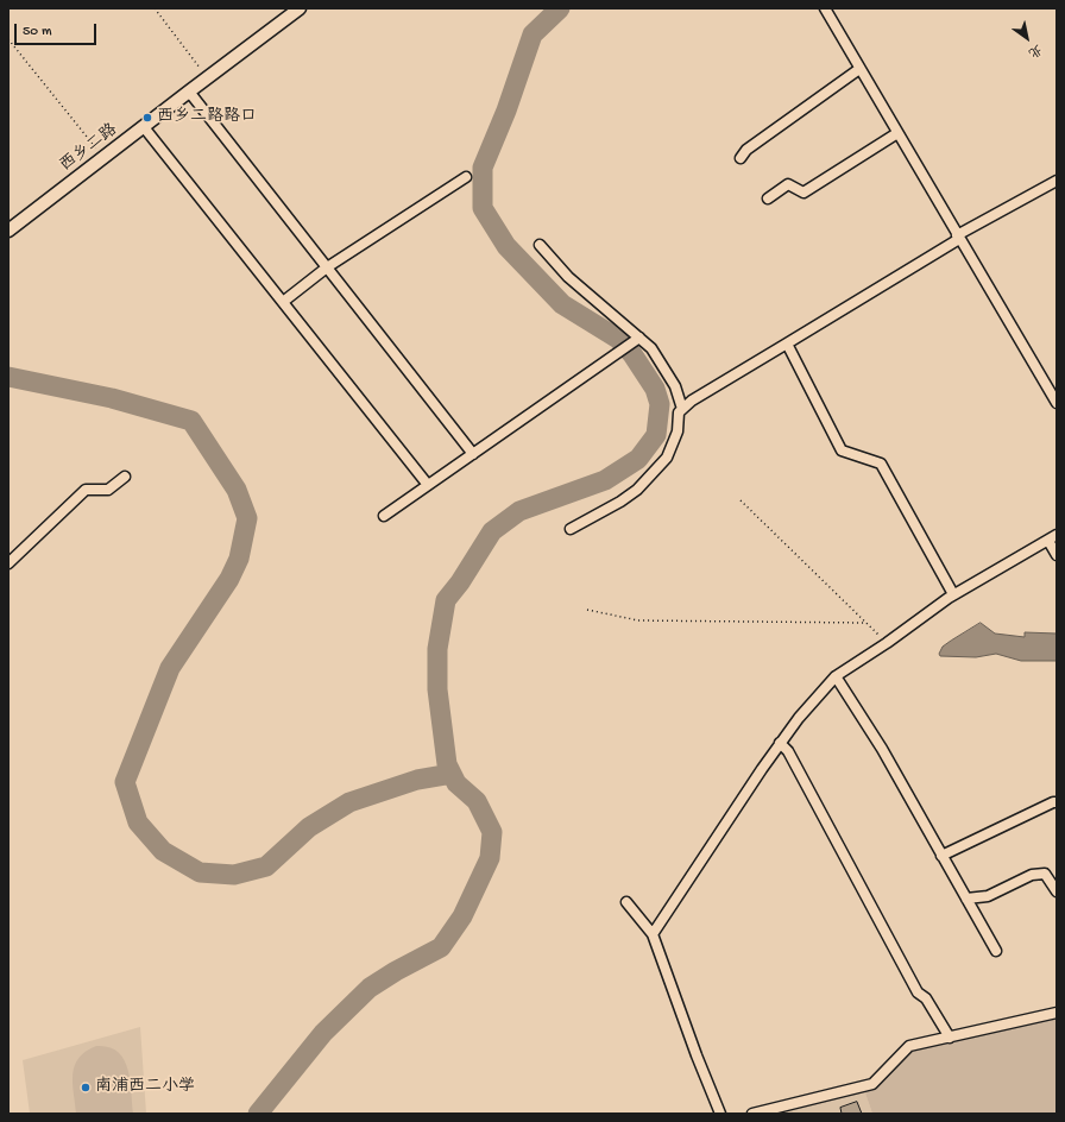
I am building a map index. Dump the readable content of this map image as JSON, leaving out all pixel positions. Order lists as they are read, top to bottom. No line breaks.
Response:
{"streets":{"street":["西乡二路"]},"places":["西乡二路路口","南浦西二小学"],"scale_bar":"50 m","north":"bottom right"}
